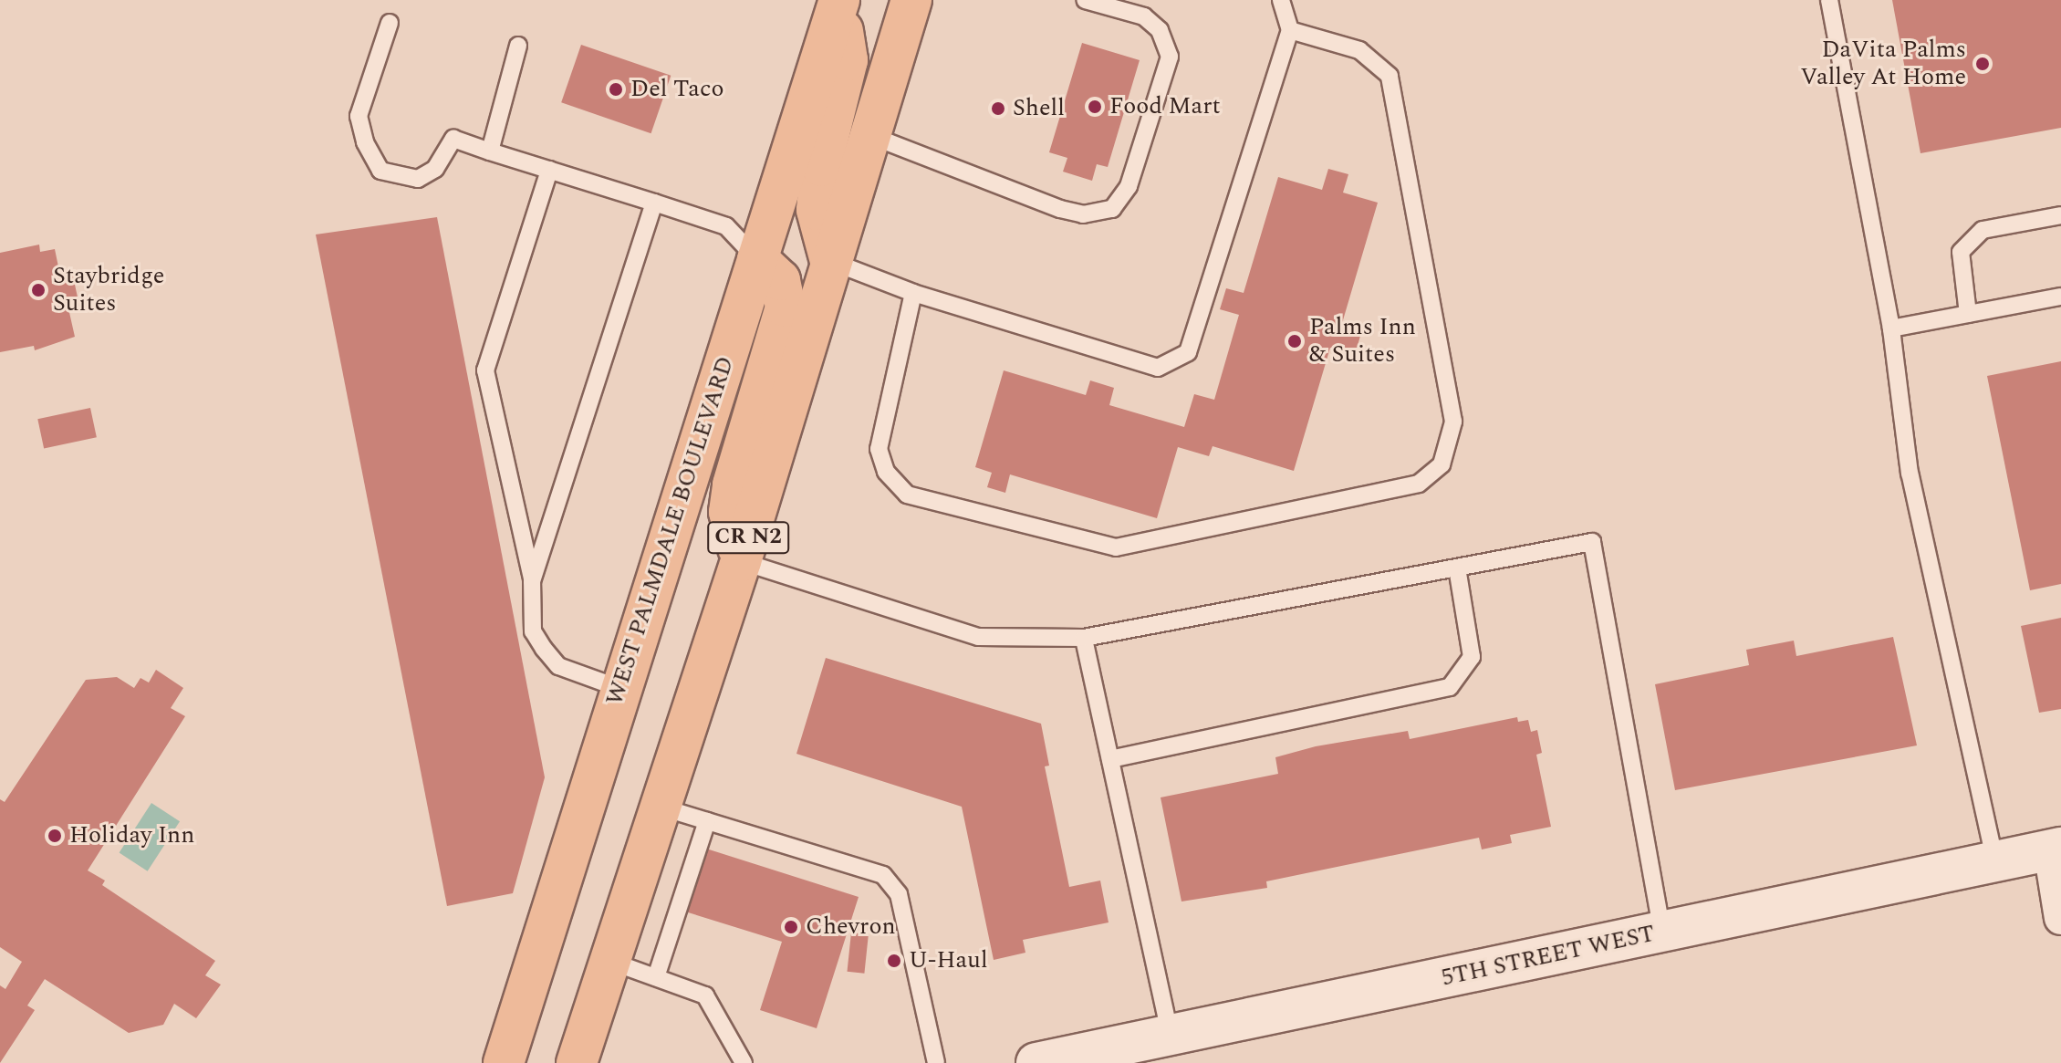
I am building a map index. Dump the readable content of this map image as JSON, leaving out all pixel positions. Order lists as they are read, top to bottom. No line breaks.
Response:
{"streets":{"main road":["WEST PALMDALE BOULEVARD","CR N2"],"street":["5TH STREET WEST"]},"places":["DaVita Palms Valley At Home","Del Taco","Food Mart","Shell","Staybridge Suites","Palms Inn & Suites","Holiday Inn","Chevron","U-Haul"]}
